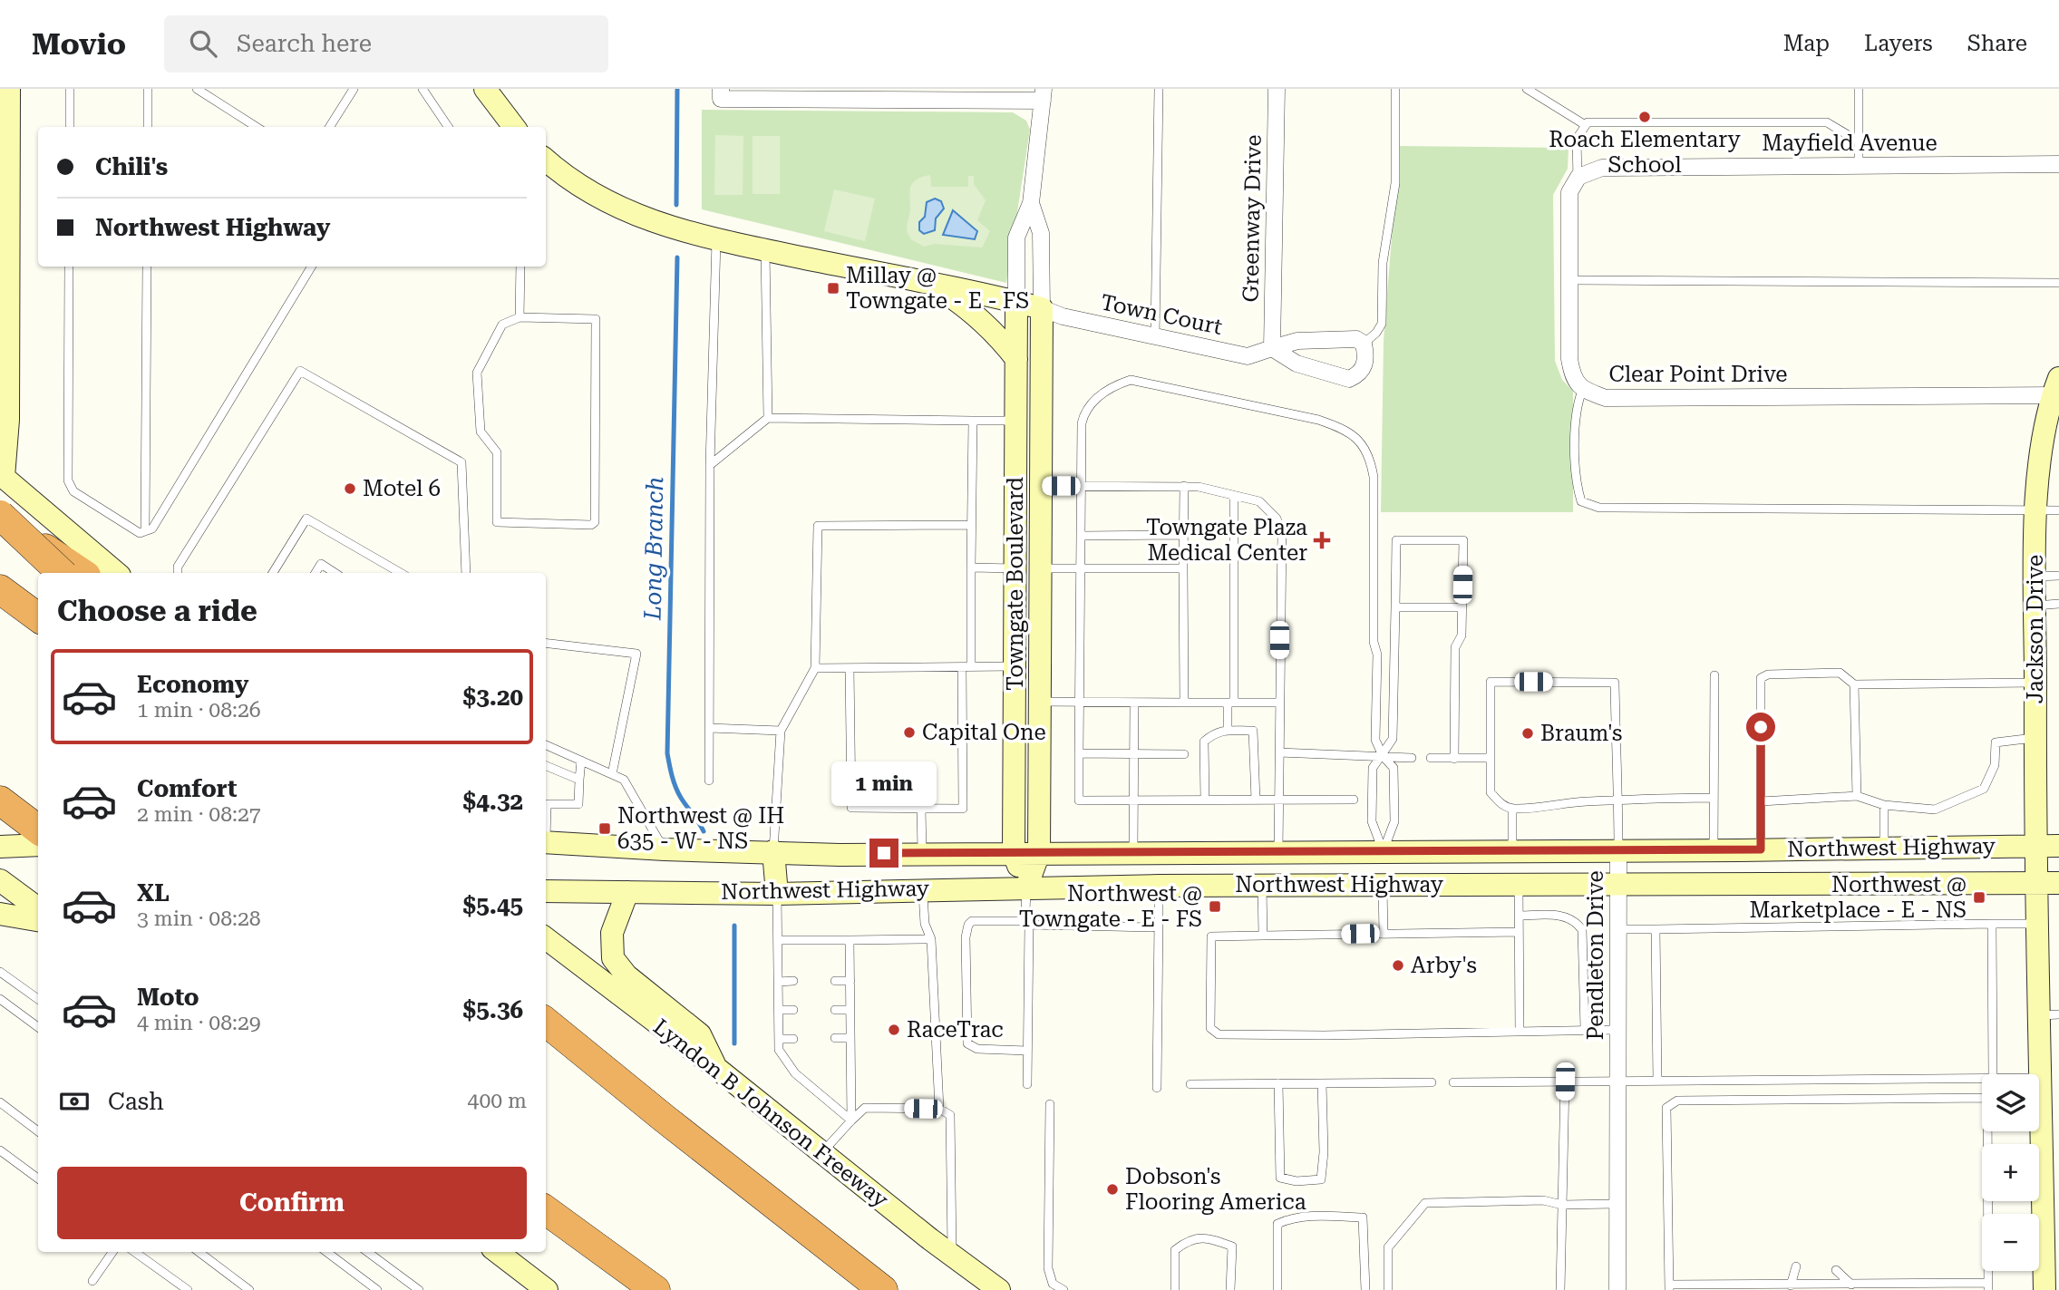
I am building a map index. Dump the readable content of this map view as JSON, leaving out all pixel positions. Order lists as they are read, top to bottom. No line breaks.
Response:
{"streets":{"main road":["Towngate Boulevard","Jackson Drive","Northwest Highway","Lyndon B Johnson Freeway"],"street":["Mayfield Avenue","Greenway Drive","Town Court","Clear Point Drive","Pendleton Drive"]},"crossings":[["Mayfield Avenue","Clear Point Drive"],["Greenway Drive","Town Court"],["Town Court","Towngate Boulevard"],["Clear Point Drive","Jackson Drive"],["Towngate Boulevard","Northwest Highway"],["Jackson Drive","Northwest Highway"],["Northwest Highway","Pendleton Drive"]],"water":["Long Branch"],"places":{"other":["Roach Elementary School","Motel 6","Capital One","Braum's","Arby's","RaceTrac","Dobson's Flooring America"],"transit":["Millay @ Towngate - E - FS","Northwest @ IH 635 - W - NS","Northwest @ Marketplace - E - NS","Northwest @ Towngate - E - FS"],"health":["Towngate Plaza Medical Center"]},"page":{"header":"Movio","search":"Search here","nav":["Map","Layers","Share"],"banner":["Chili's","Northwest Highway"],"heading":"Choose a ride","list":[{"name":"Economy","note":"1 min · 08:26","value":"$3.20"},{"name":"Comfort","note":"2 min · 08:27","value":"$4.32"},{"name":"XL","note":"3 min · 08:28","value":"$5.45"},{"name":"Moto","note":"4 min · 08:29","value":"$5.36"}],"bubble":"1 min","pay":["Cash","400 m"],"map_buttons":["+","−"],"buttons":"Confirm"}}
